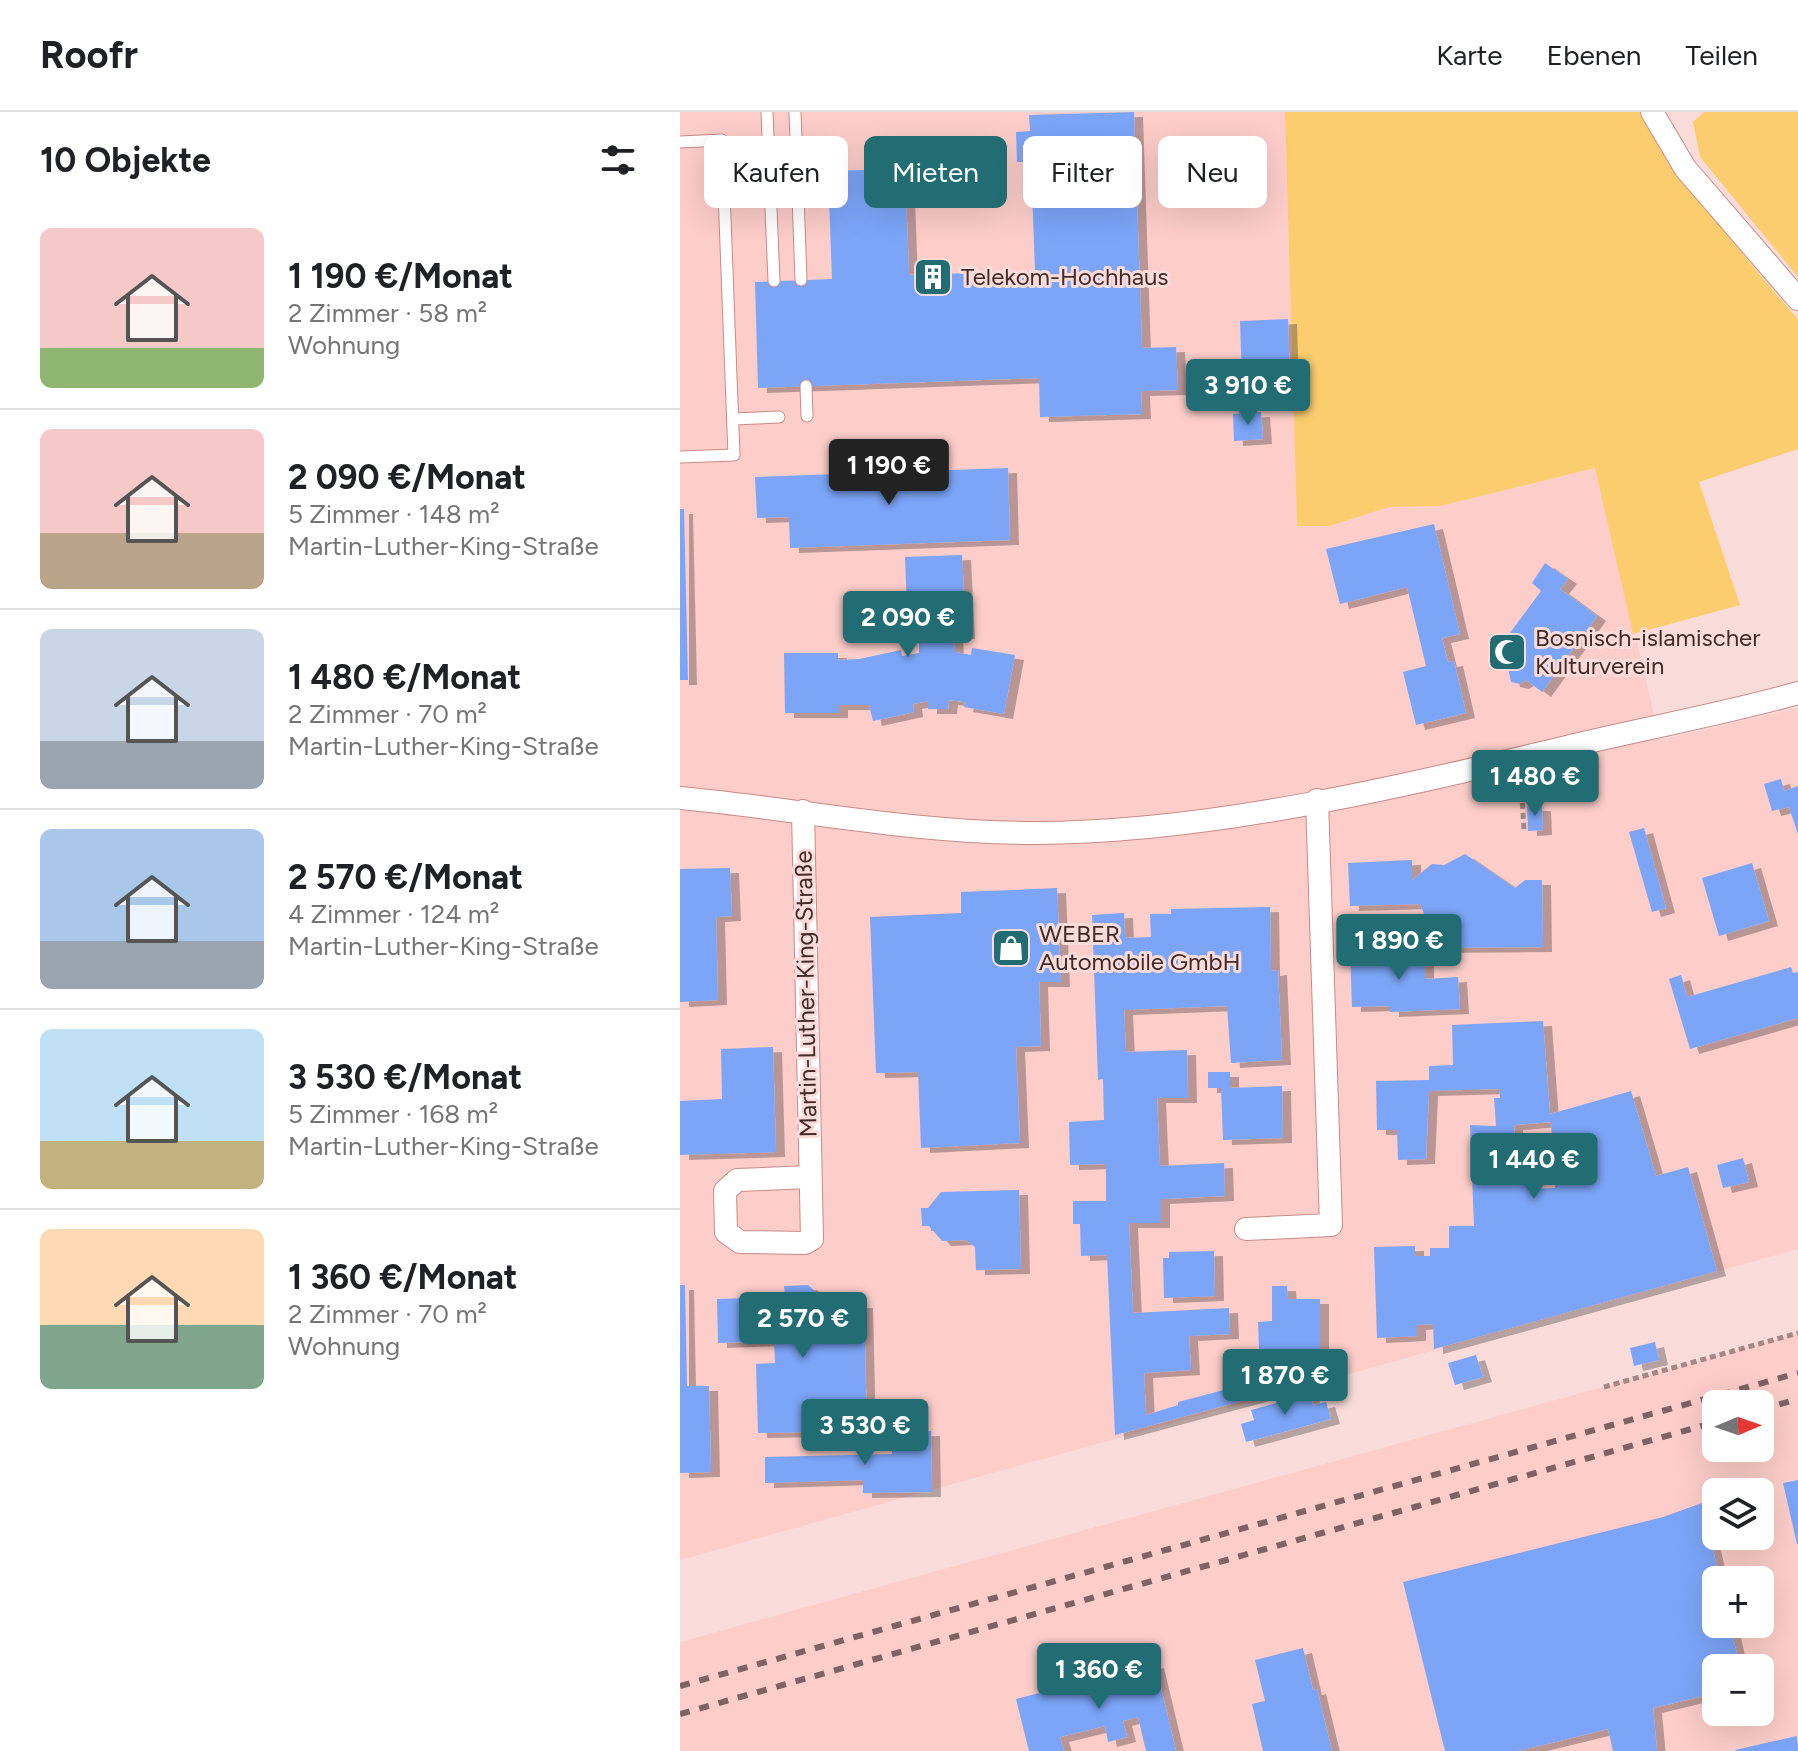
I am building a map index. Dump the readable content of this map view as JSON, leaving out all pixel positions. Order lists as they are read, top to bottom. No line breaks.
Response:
{"streets":{"street":["Martin-Luther-King-Straße"]},"places":{"building":["Telekom-Hochhaus"],"mosque":["Bosnisch-islamischer Kulturverein"],"shop":["WEBER Automobile GmbH"]},"north":"right","page":{"header":"Roofr","nav":["Karte","Ebenen","Teilen"],"heading":"10 Objekte","chip":["Kaufen","Mieten","Filter","Neu"],"list":[{"name":"1 190 €/Monat","note":"2 Zimmer · 58 m² · Wohnung"},{"name":"2 090 €/Monat","note":"5 Zimmer · 148 m² · Martin-Luther-King-Straße"},{"name":"1 480 €/Monat","note":"2 Zimmer · 70 m² · Martin-Luther-King-Straße"},{"name":"2 570 €/Monat","note":"4 Zimmer · 124 m² · Martin-Luther-King-Straße"},{"name":"3 530 €/Monat","note":"5 Zimmer · 168 m² · Martin-Luther-King-Straße"},{"name":"1 360 €/Monat","note":"2 Zimmer · 70 m² · Wohnung"}],"price":["3 910 €","1 190 €","2 090 €","1 480 €","1 890 €","1 440 €","2 570 €","1 870 €","3 530 €","1 360 €"],"map_buttons":["+","−"]}}
